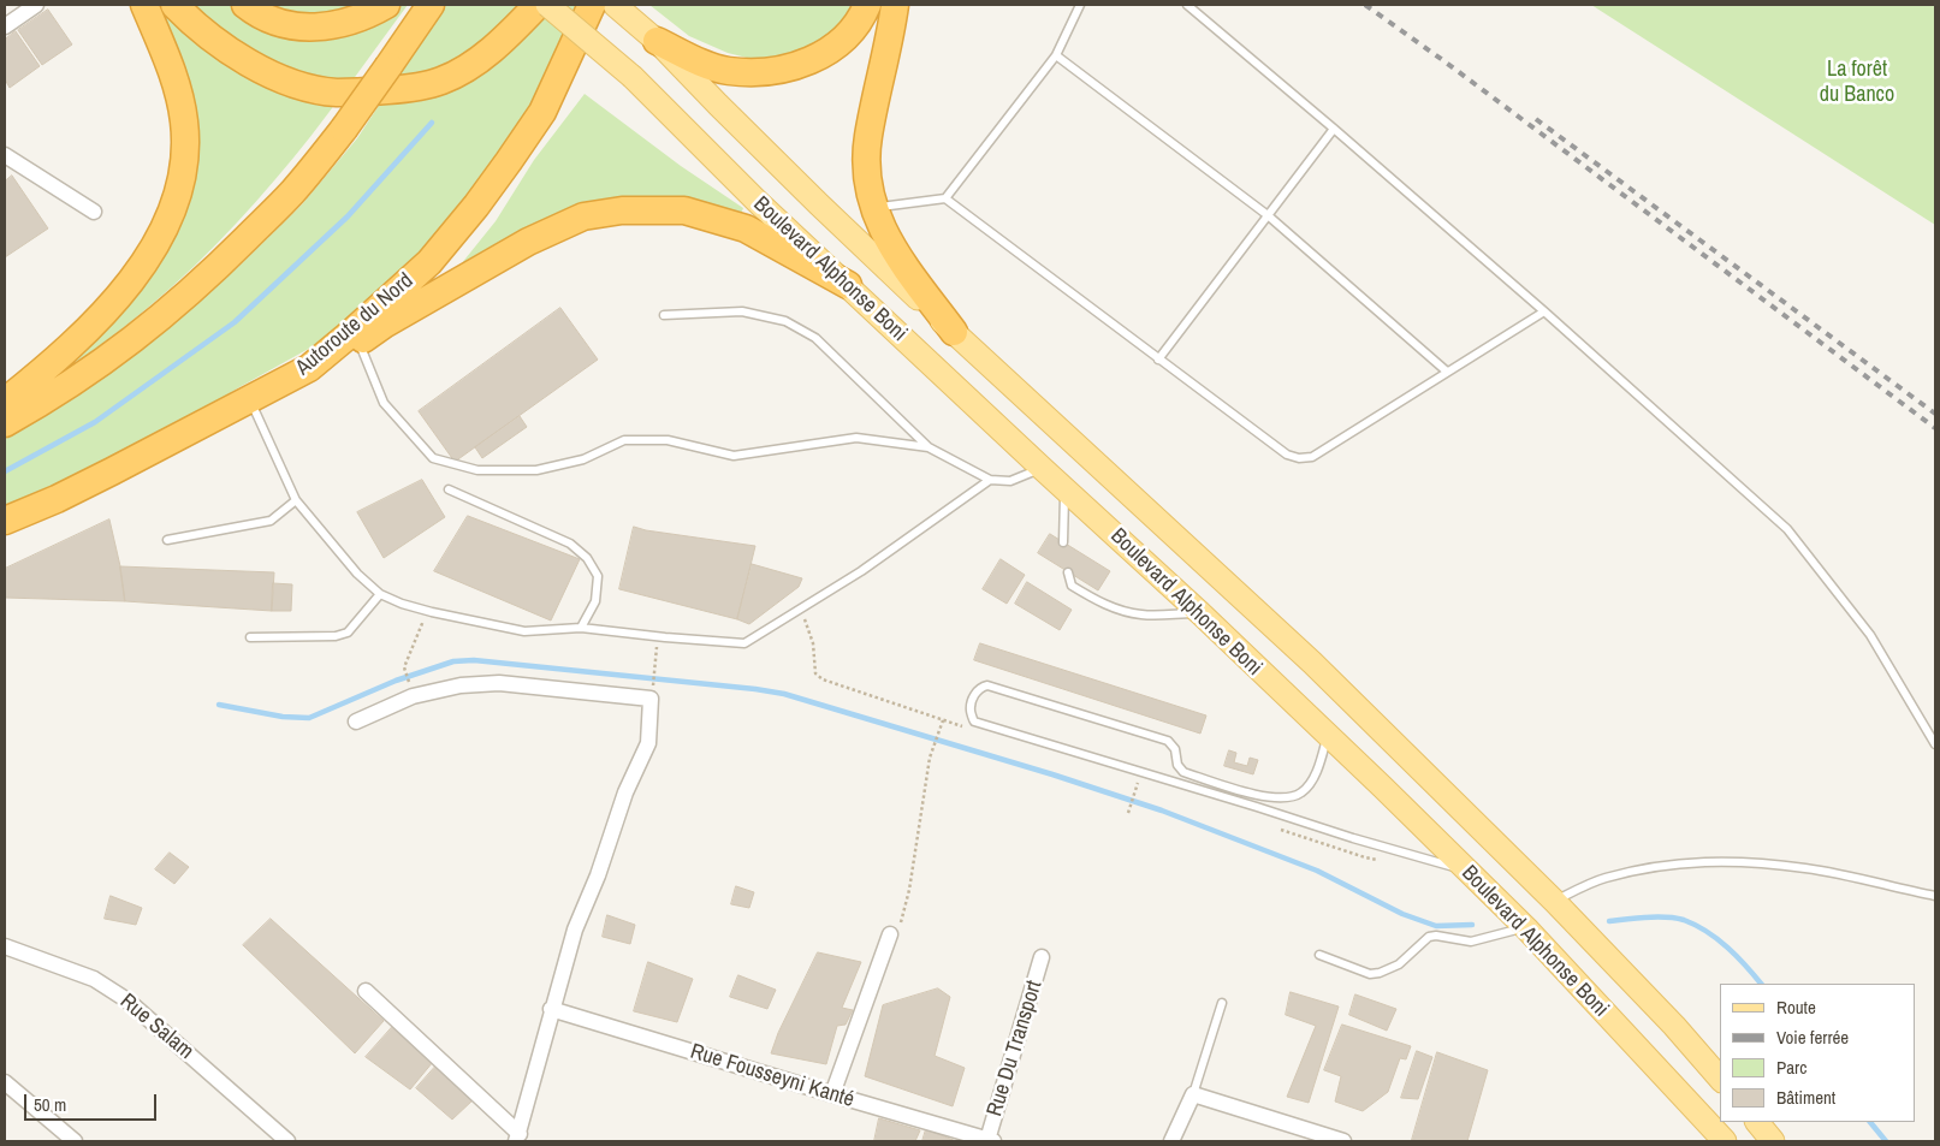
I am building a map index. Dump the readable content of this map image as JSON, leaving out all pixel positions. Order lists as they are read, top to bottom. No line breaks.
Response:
{"streets":{"highway":["Autoroute du Nord"],"main road":["Boulevard Alphonse Boni"],"street":["Rue Salam","Rue Du Transport","Rue Fousseyni Kanté"]},"crossings":[["Rue Du Transport","Rue Fousseyni Kanté"]],"parks":["La forêt du Banco"],"legend":["Route","Voie ferrée","Parc","Bâtiment"],"scale_bar":"50 m"}
